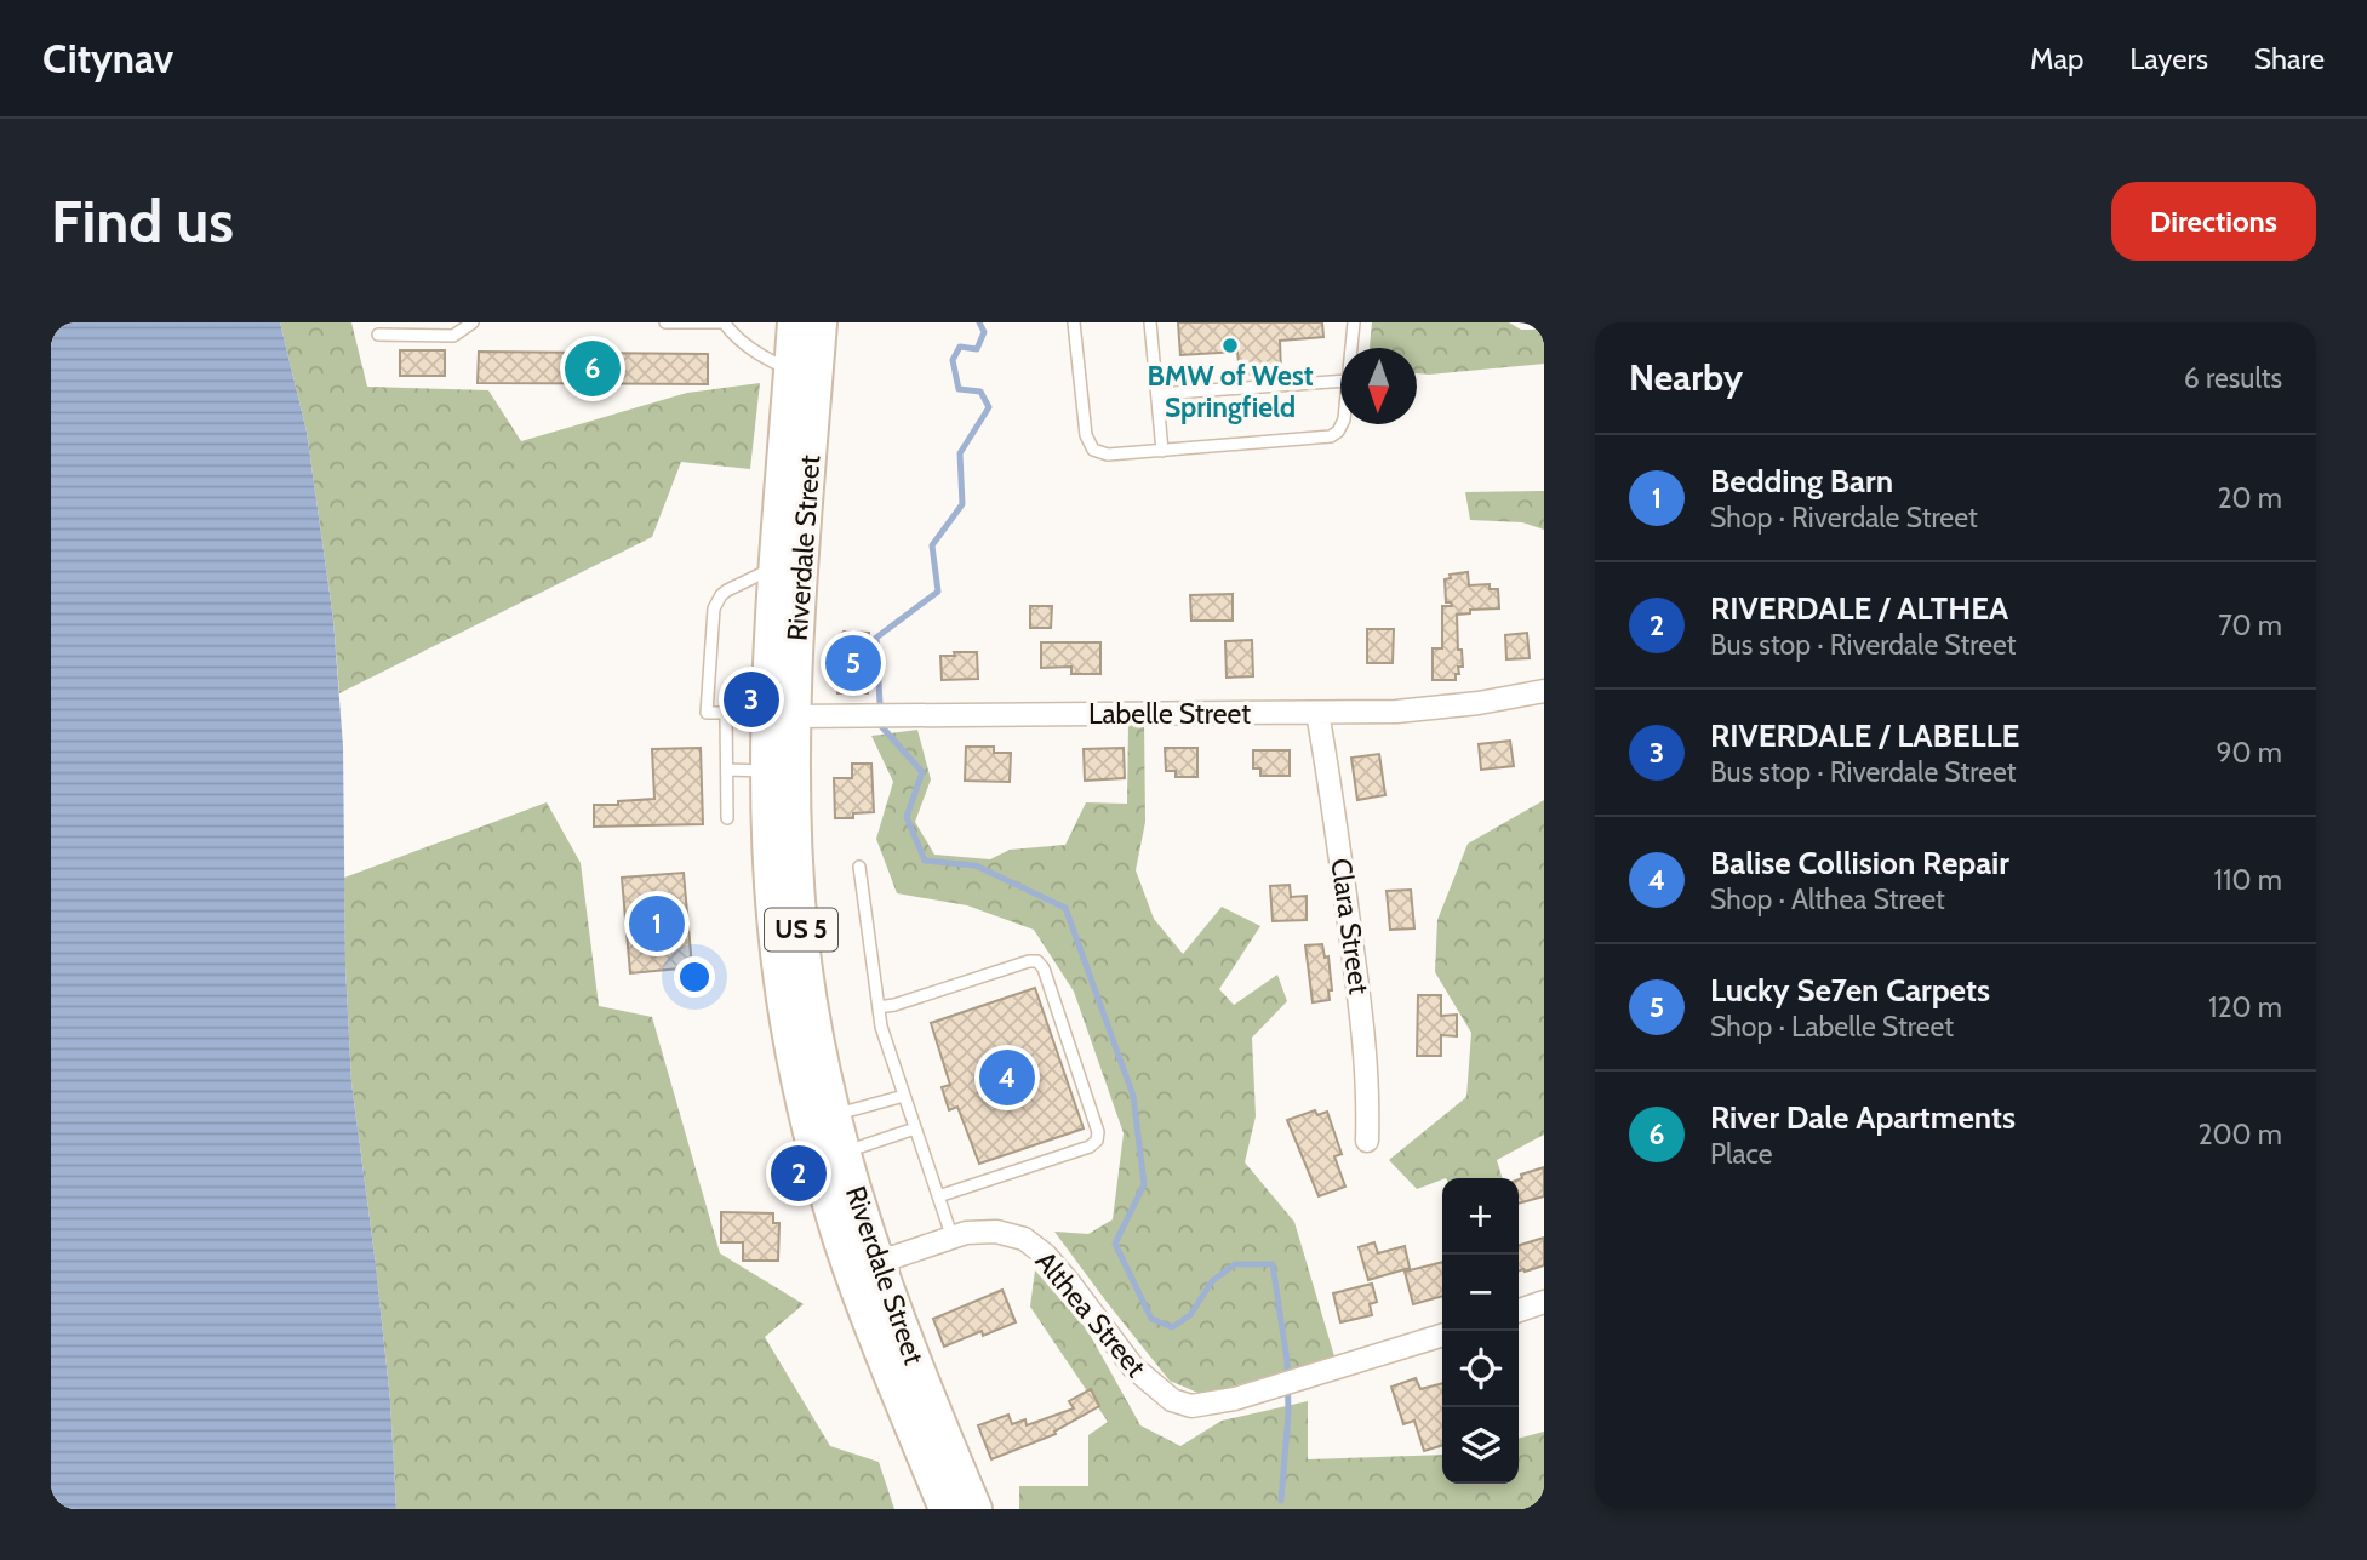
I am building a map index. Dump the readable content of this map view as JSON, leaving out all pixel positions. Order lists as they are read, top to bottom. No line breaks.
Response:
{"streets":{"main road":["Riverdale Street","US 5"],"street":["Labelle Street","Clara Street","Althea Street"]},"crossings":[["Riverdale Street","Labelle Street"],["Riverdale Street","Althea Street"],["Labelle Street","Clara Street"]],"places":["BMW of West Springfield"],"north":"bottom","page":{"header":"Citynav","nav":["Map","Layers","Share"],"buttons":"Directions","title":"Find us","heading":["Nearby","6 results"],"pins":["6","5","3","1","4","2"],"list":[{"mark":"1","name":"Bedding Barn","note":"Shop · Riverdale Street","value":"20 m"},{"mark":"2","name":"RIVERDALE / ALTHEA","note":"Bus stop · Riverdale Street","value":"70 m"},{"mark":"3","name":"RIVERDALE / LABELLE","note":"Bus stop · Riverdale Street","value":"90 m"},{"mark":"4","name":"Balise Collision Repair","note":"Shop · Althea Street","value":"110 m"},{"mark":"5","name":"Lucky Se7en Carpets","note":"Shop · Labelle Street","value":"120 m"},{"mark":"6","name":"River Dale Apartments","note":"Place","value":"200 m"}],"map_buttons":["+","−"]}}
